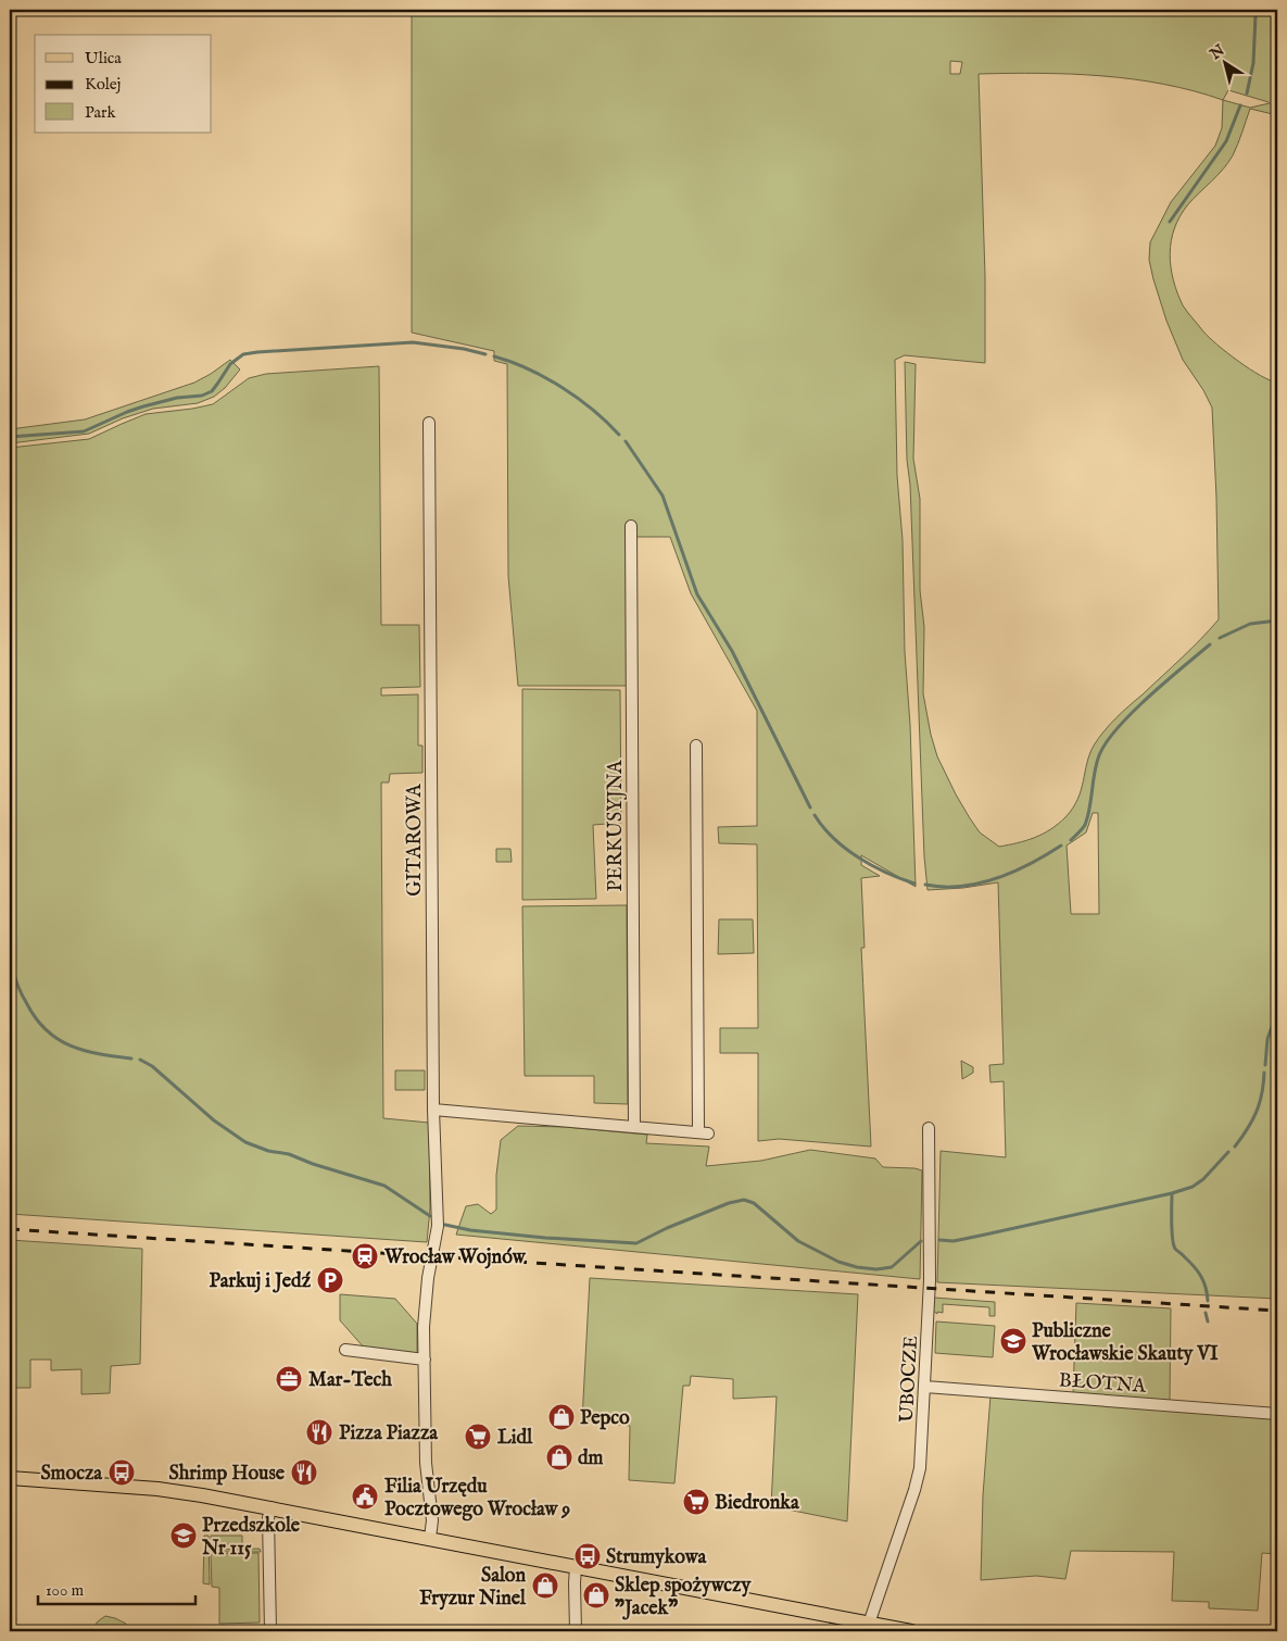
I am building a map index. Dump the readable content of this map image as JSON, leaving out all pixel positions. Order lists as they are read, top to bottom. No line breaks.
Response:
{"streets":{"street":["PERKUSYJNA","GITAROWA","UBOCZE","BŁOTNA"]},"crossings":[["UBOCZE","BŁOTNA"]],"places":{"station":["Wrocław Wojnów"],"parking":["Parkuj i Jedź"],"school or university":["Publiczne Wrocławskie Skauty VI","Przedszkole Nr 115"],"office":["Mar-Tech"],"shop":["Pepco","dm","Salon Fryzur Ninel","Sklep spożywczy \"Jacek\""],"restaurant":["Pizza Piazza","Shrimp House"],"supermarket":["Lidl","Biedronka"],"bus stop":["Smocza","Strumykowa"],"public building":["Filia Urzędu Pocztowego Wrocław 9"]},"legend":["Ulica","Kolej","Park"],"scale_bar":"100 m","north":"top left"}
